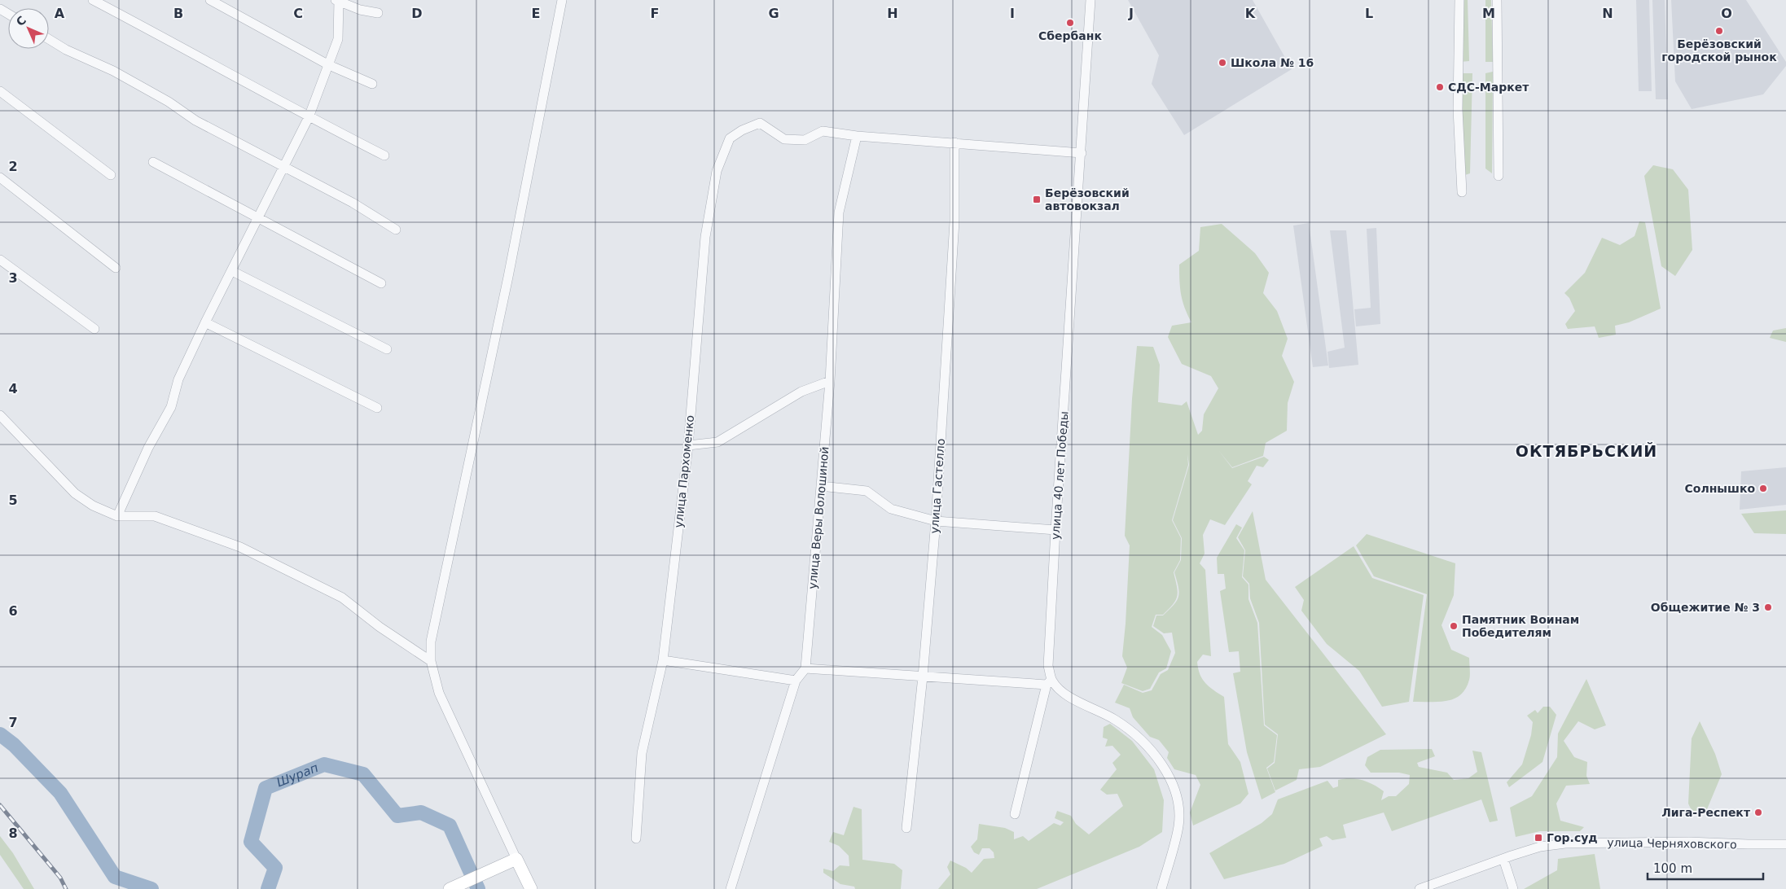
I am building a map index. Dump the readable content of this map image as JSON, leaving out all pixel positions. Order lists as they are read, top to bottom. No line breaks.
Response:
{"streets":{"street":["улица Пархоменко","улица 40 лет Победы","улица Гастелло","улица Веры Волошиной","улица Черняховского"]},"crossings":[["улица Пархоменко","улица Веры Волошиной"]],"districts":["ОКТЯБРЬСКИЙ"],"water":["Шурап"],"places":{"other":["Сбербанк","Берёзовский городской рынок","Школа № 16","СДС-Маркет","Солнышко","Общежитие № 3","Памятник Воинам Победителям","Лига-Респект"],"transit":["Берёзовский автовокзал","Гор.суд"]},"scale_bar":"100 m","north":"top left","grid":{"columns":["A","B","C","D","E","F","G","H","I","J","K","L","M","N","O"],"rows":["2","3","4","5","6","7","8"]}}
